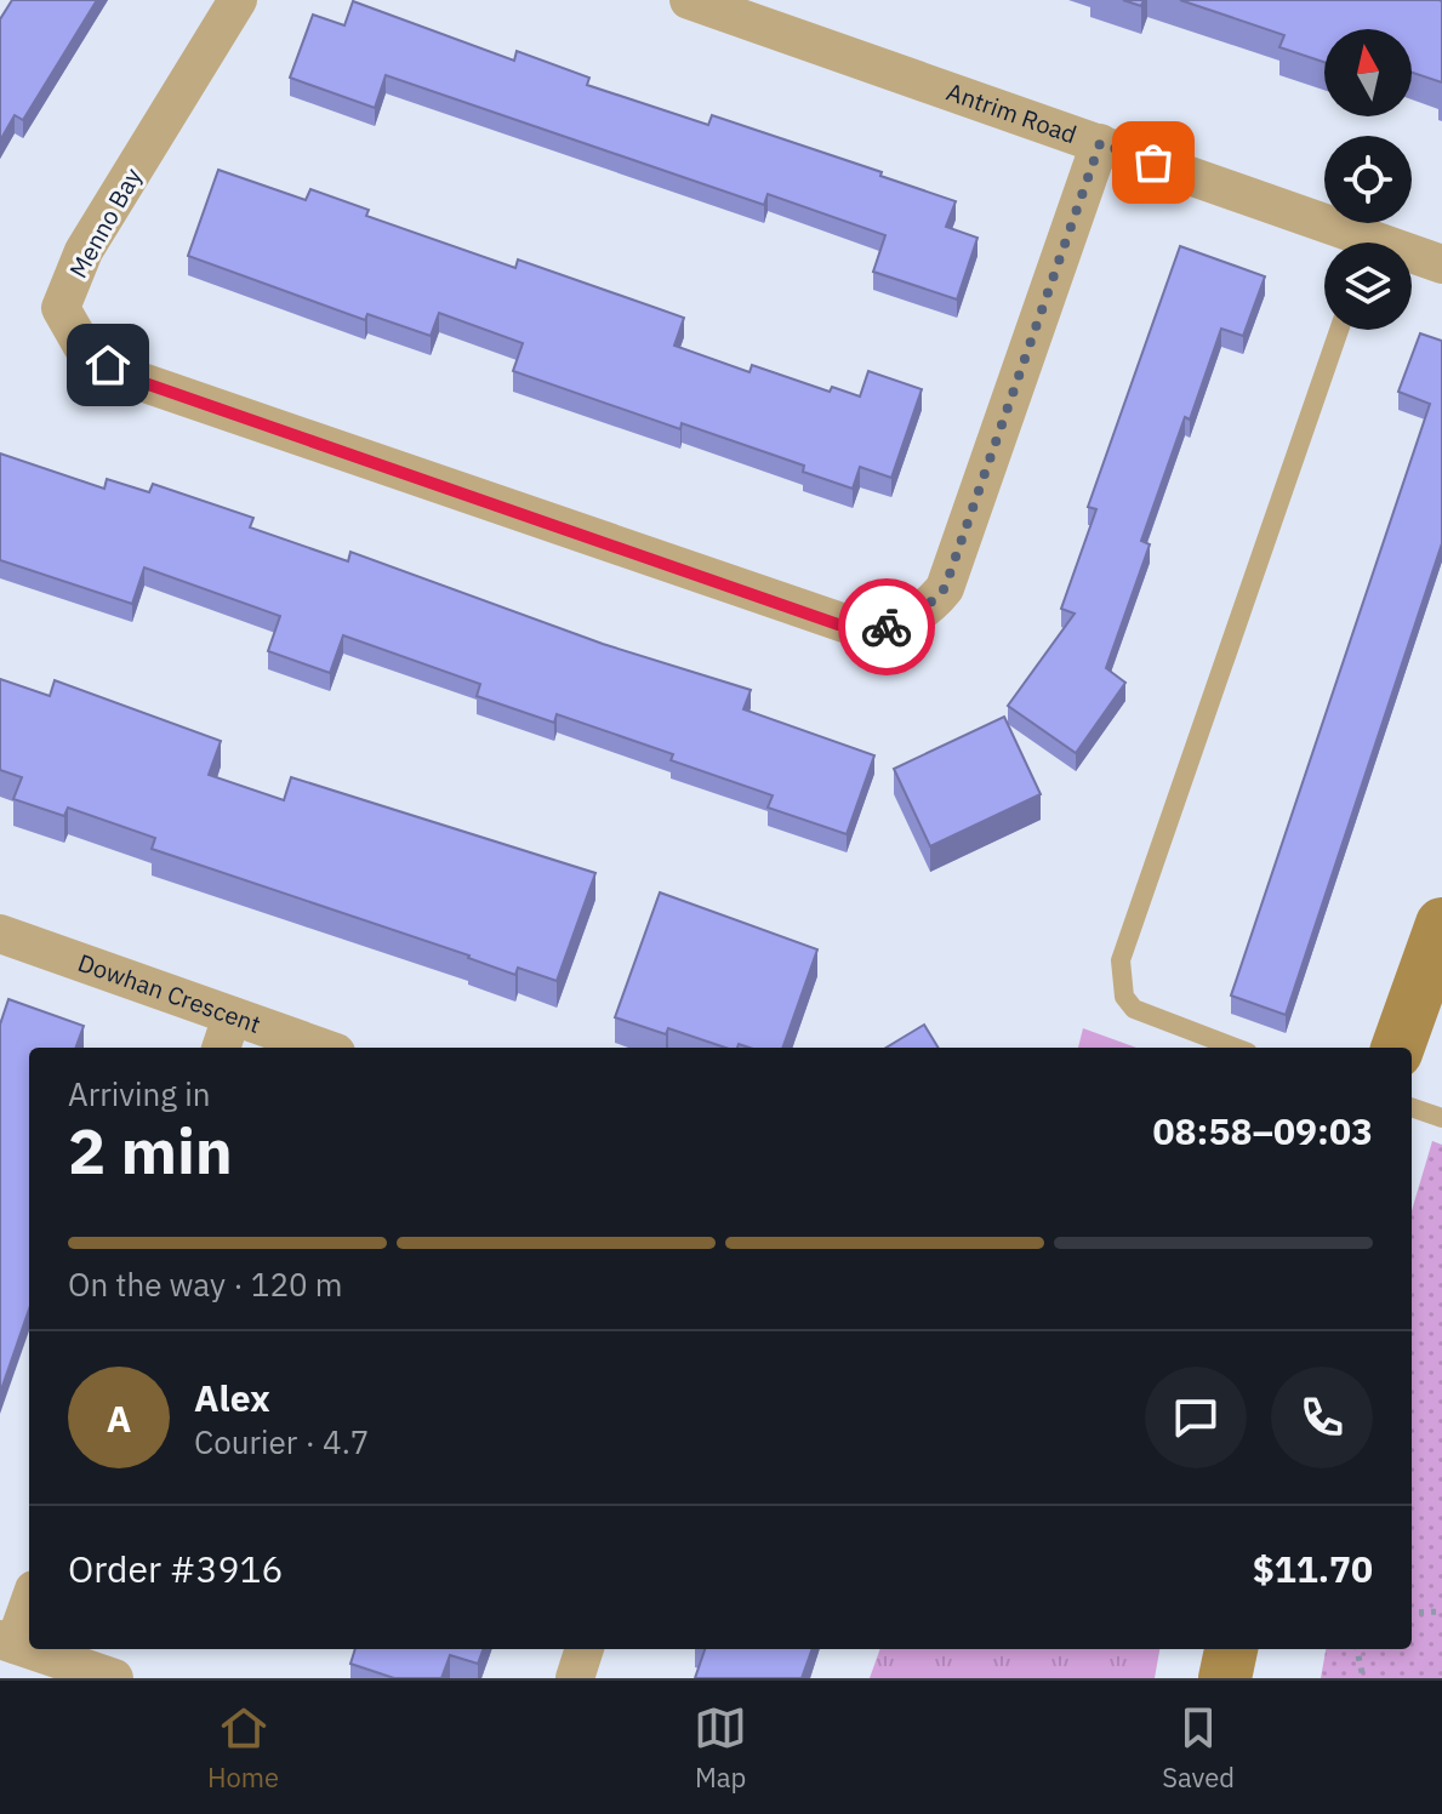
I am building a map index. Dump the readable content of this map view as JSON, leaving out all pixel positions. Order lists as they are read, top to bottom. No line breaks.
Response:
{"streets":{"street":["Antrim Road","Menno Bay","Dowhan Crescent"]},"crossings":[["Antrim Road","Menno Bay"]],"north":"top","page":{"heading":["2 min","Arriving in","08:58–09:03"],"panel":["Alex","Courier · 4.7","Order #3916","$11.70"],"bar":"On the way · 120 m","round":"A","tabs":["Home","Map","Saved"]}}
